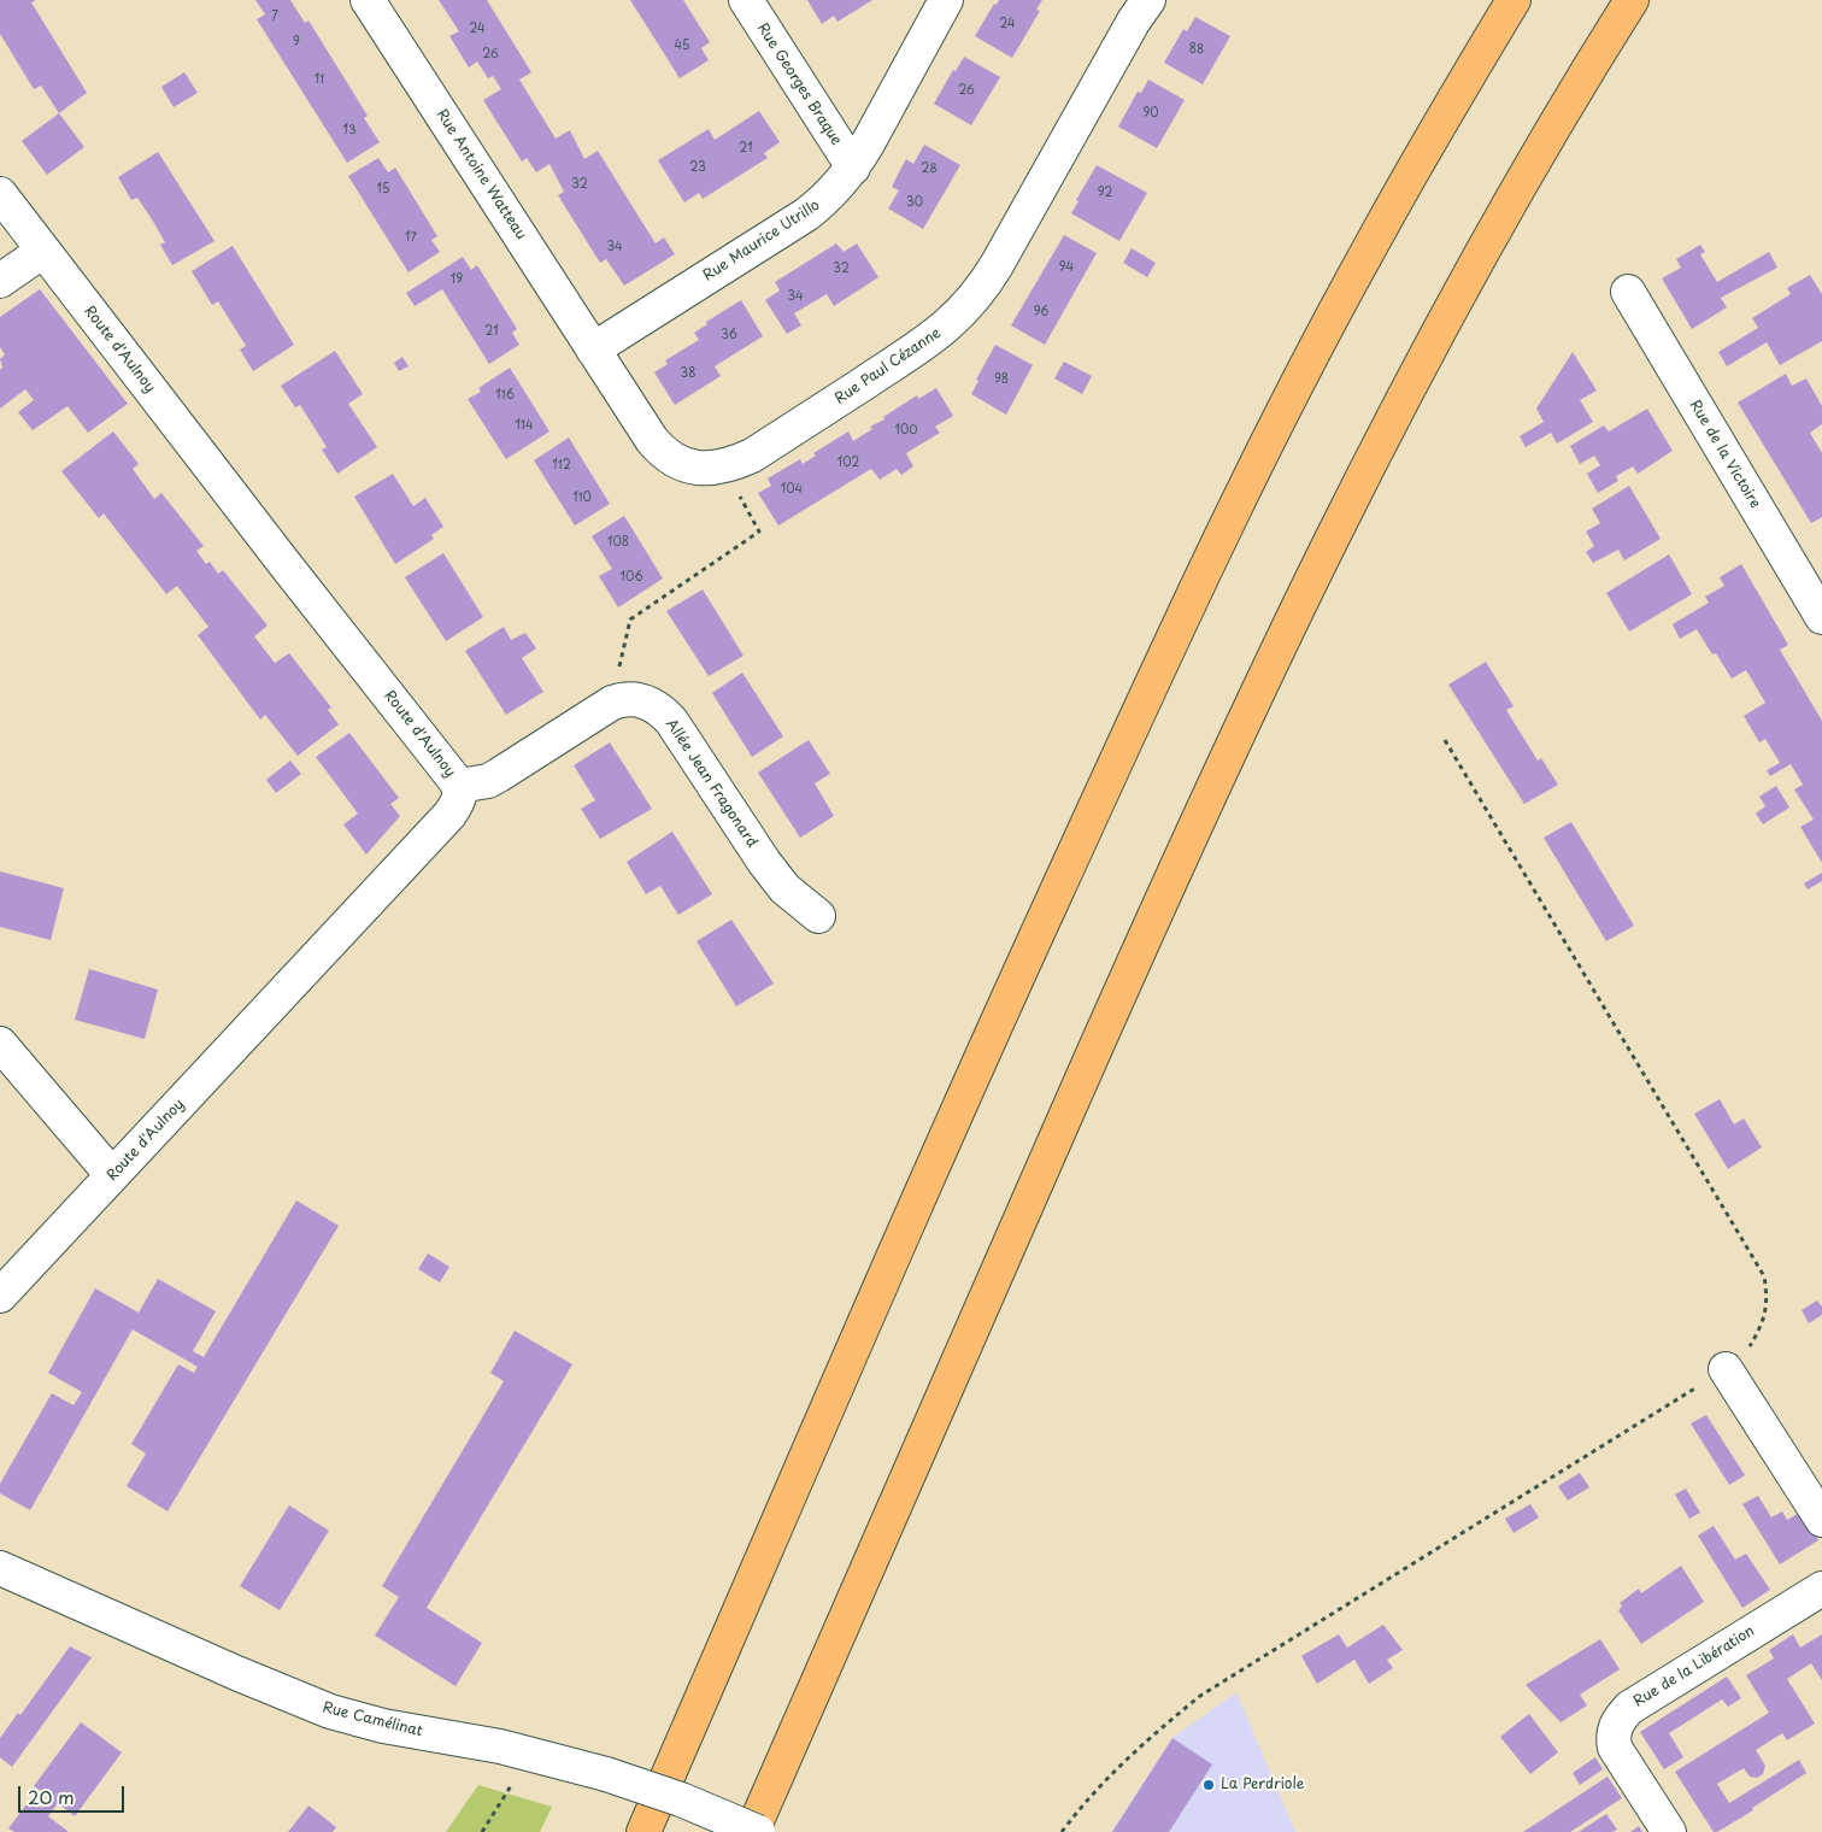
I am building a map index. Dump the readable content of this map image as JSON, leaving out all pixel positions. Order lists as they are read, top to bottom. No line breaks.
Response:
{"streets":{"street":["Rue Georges Braque","Rue Antoine Watteau","Rue Maurice Utrillo","Route d'Aulnoy","Rue Paul Cézanne","Rue de la Victoire","Allée Jean Fragonard","Rue de la Libération","Rue Camélinat"]},"crossings":[["Rue Georges Braque","Rue Maurice Utrillo"],["Rue Antoine Watteau","Rue Maurice Utrillo"],["Rue Antoine Watteau","Rue Paul Cézanne"],["Rue Maurice Utrillo","Rue Paul Cézanne"],["Route d'Aulnoy","Allée Jean Fragonard"]],"places":["La Perdriole"],"house_numbers":["7","24","24","9","45","88","26","11","26","90","13","21","23","28","32","15","92","30","17","34","94","32","19","34","96","21","36","38","98","116","114","100","102","112","104","110","108","106"],"scale_bar":"20 m"}
